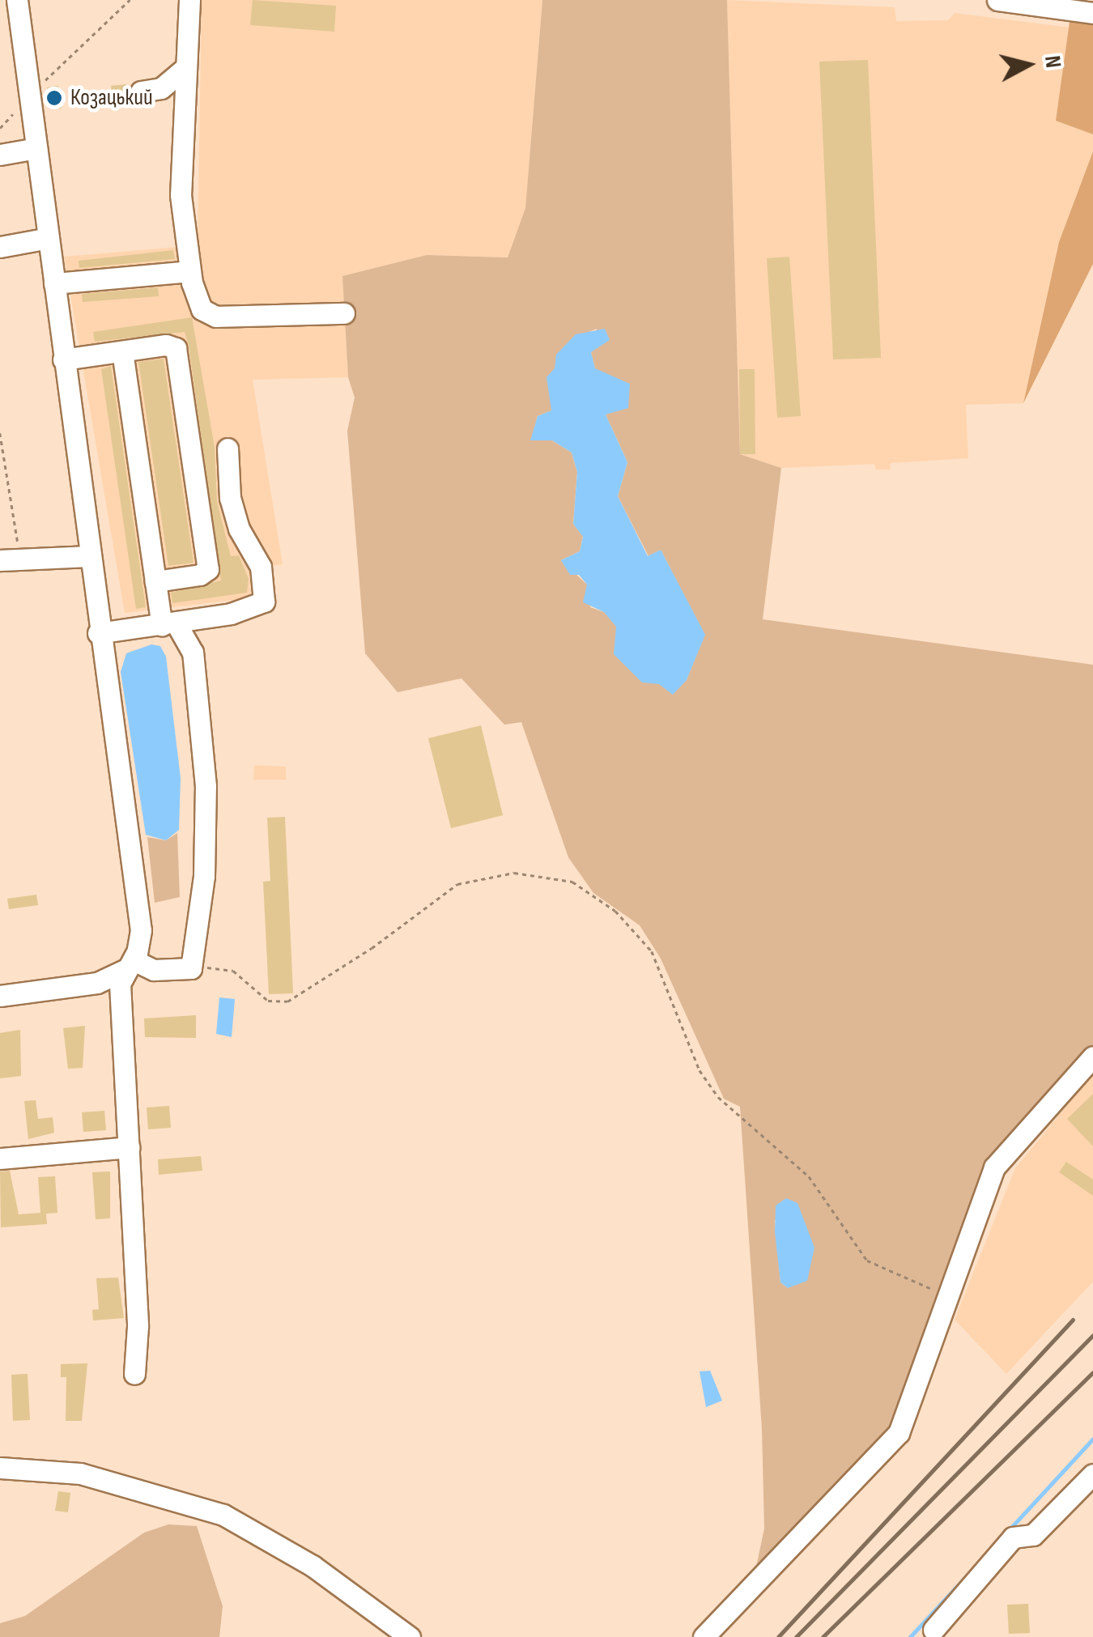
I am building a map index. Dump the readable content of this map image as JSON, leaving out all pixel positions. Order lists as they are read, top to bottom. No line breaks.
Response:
{"places":["Козацький"],"north":"right"}
